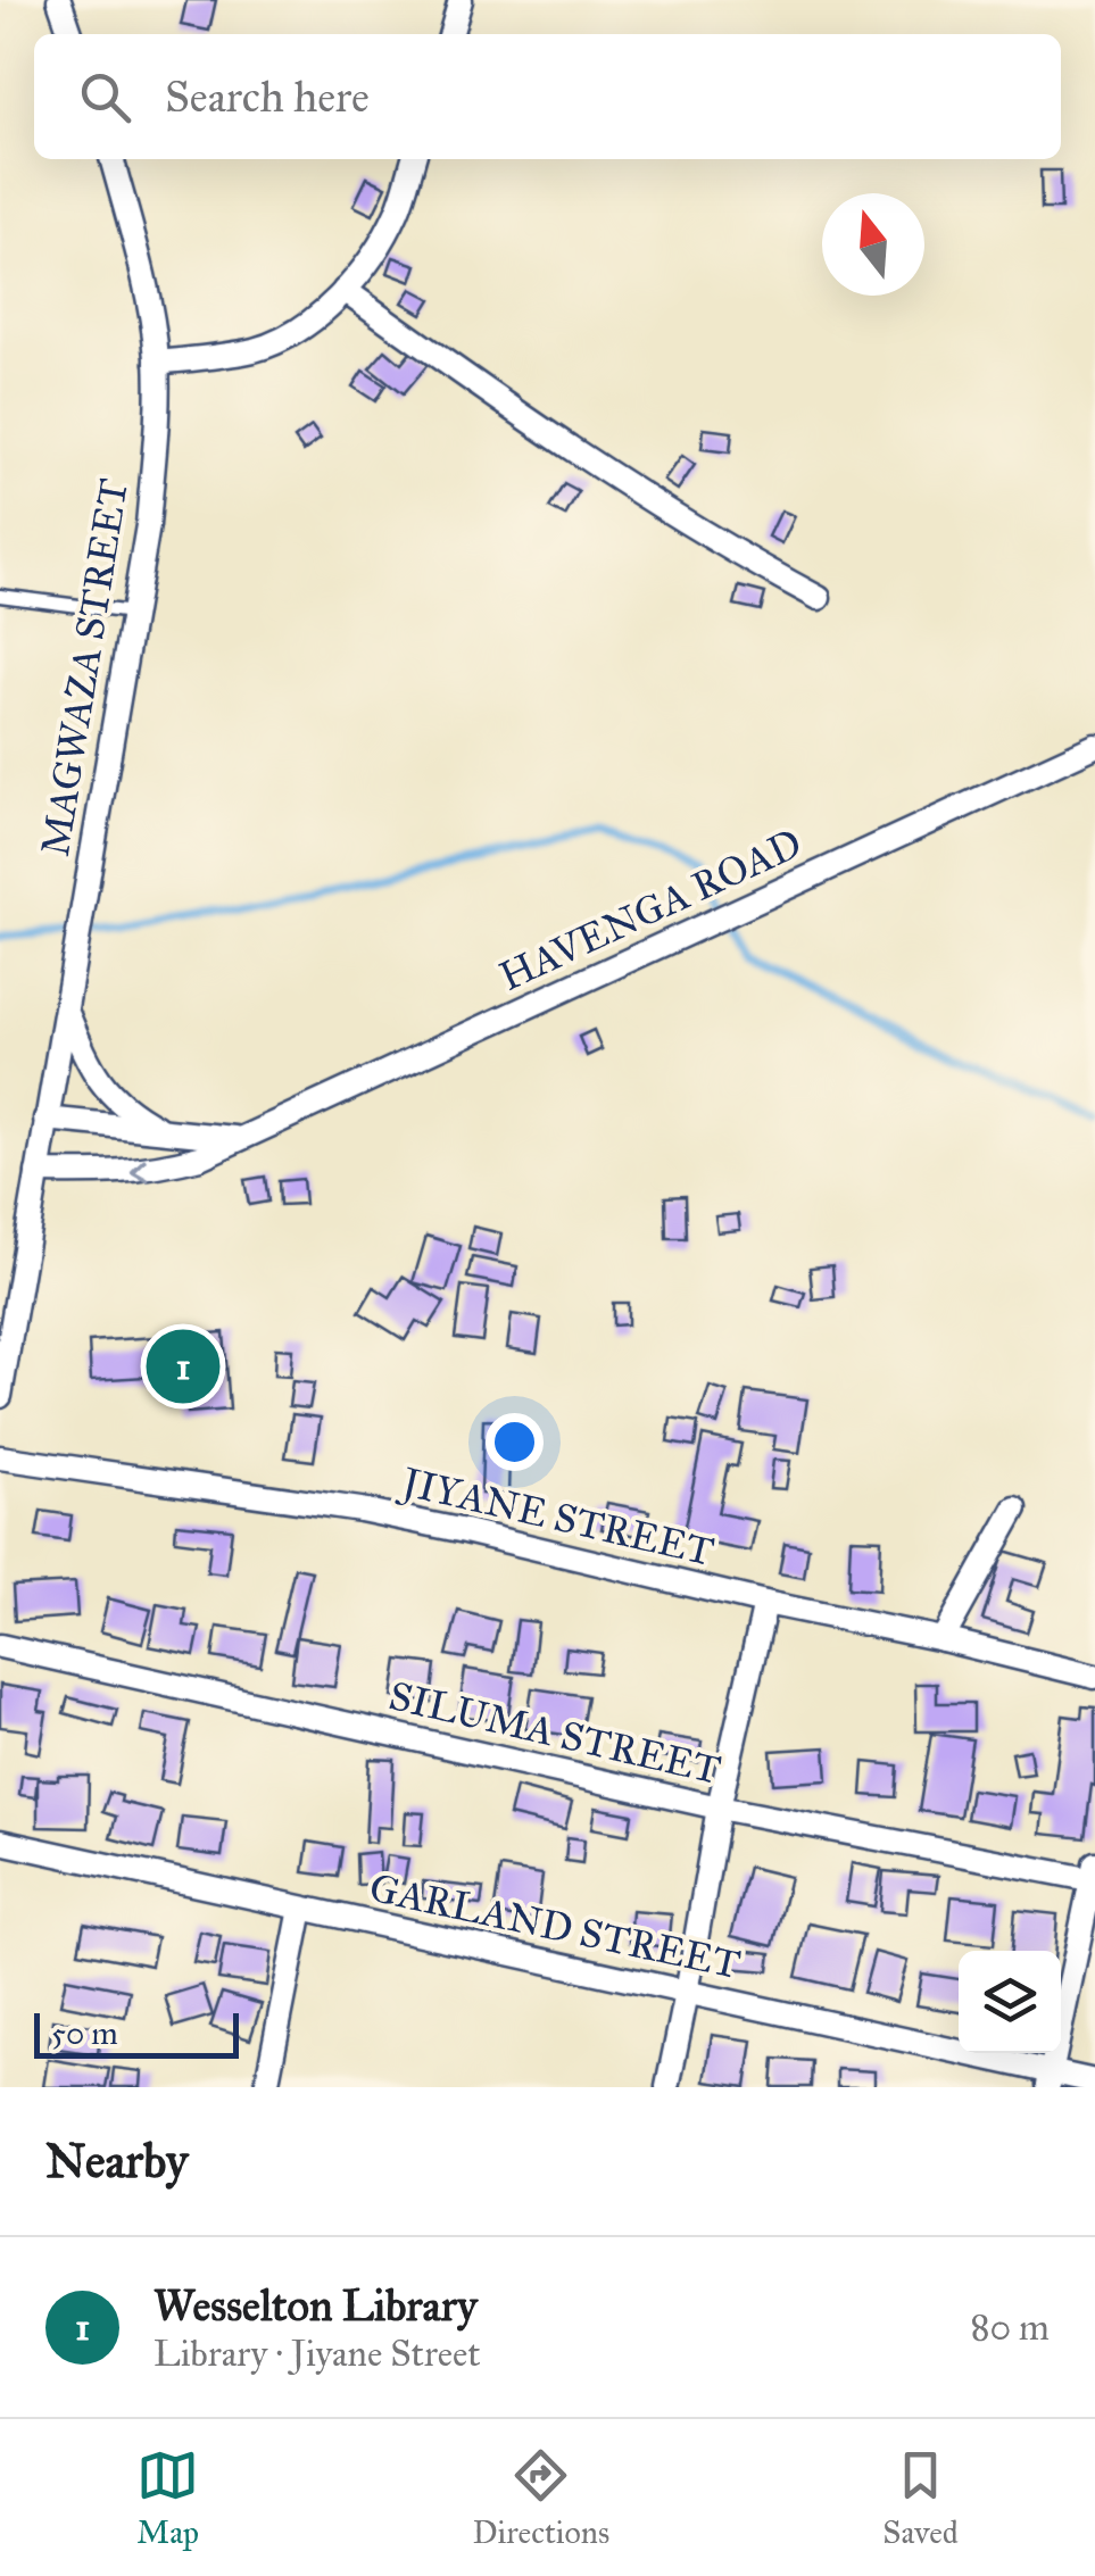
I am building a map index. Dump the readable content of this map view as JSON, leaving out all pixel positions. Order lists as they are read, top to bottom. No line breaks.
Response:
{"streets":{"street":["MAGWAZA STREET","HAVENGA ROAD","JIYANE STREET","SILUMA STREET","GARLAND STREET"]},"crossings":[["MAGWAZA STREET","HAVENGA ROAD"]],"scale_bar":"50 m","north":"top","page":{"search":"Search here","pins":"1","scale":"50 m","heading":"Nearby","list":[{"mark":"1","name":"Wesselton Library","note":"Library · Jiyane Street","value":"80 m"}],"nav":["Map","Directions","Saved"]}}
